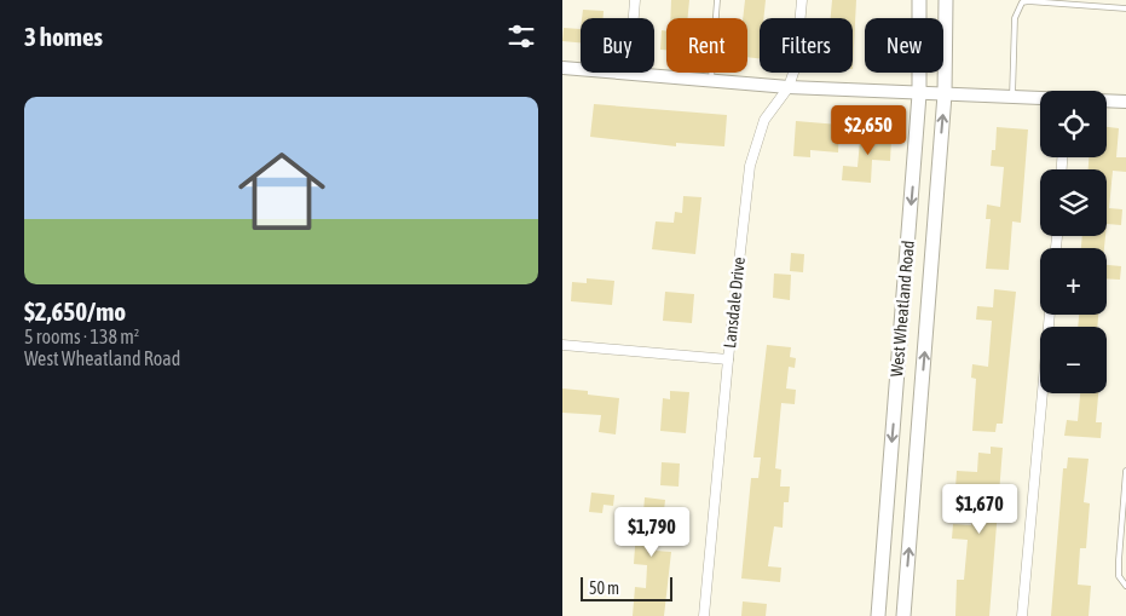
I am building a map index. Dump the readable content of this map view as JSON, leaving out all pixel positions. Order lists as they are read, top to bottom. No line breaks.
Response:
{"streets":{"main road":["West Wheatland Road"],"street":["Lansdale Drive"]},"scale_bar":"50 m","page":{"heading":"3 homes","chip":["Buy","Rent","Filters","New"],"list":[{"name":"$2,650/mo","note":"5 rooms · 138 m² · West Wheatland Road"}],"map_buttons":["+","−"],"price":["$2,650","$1,670","$1,790"],"scale":"50 m"}}
